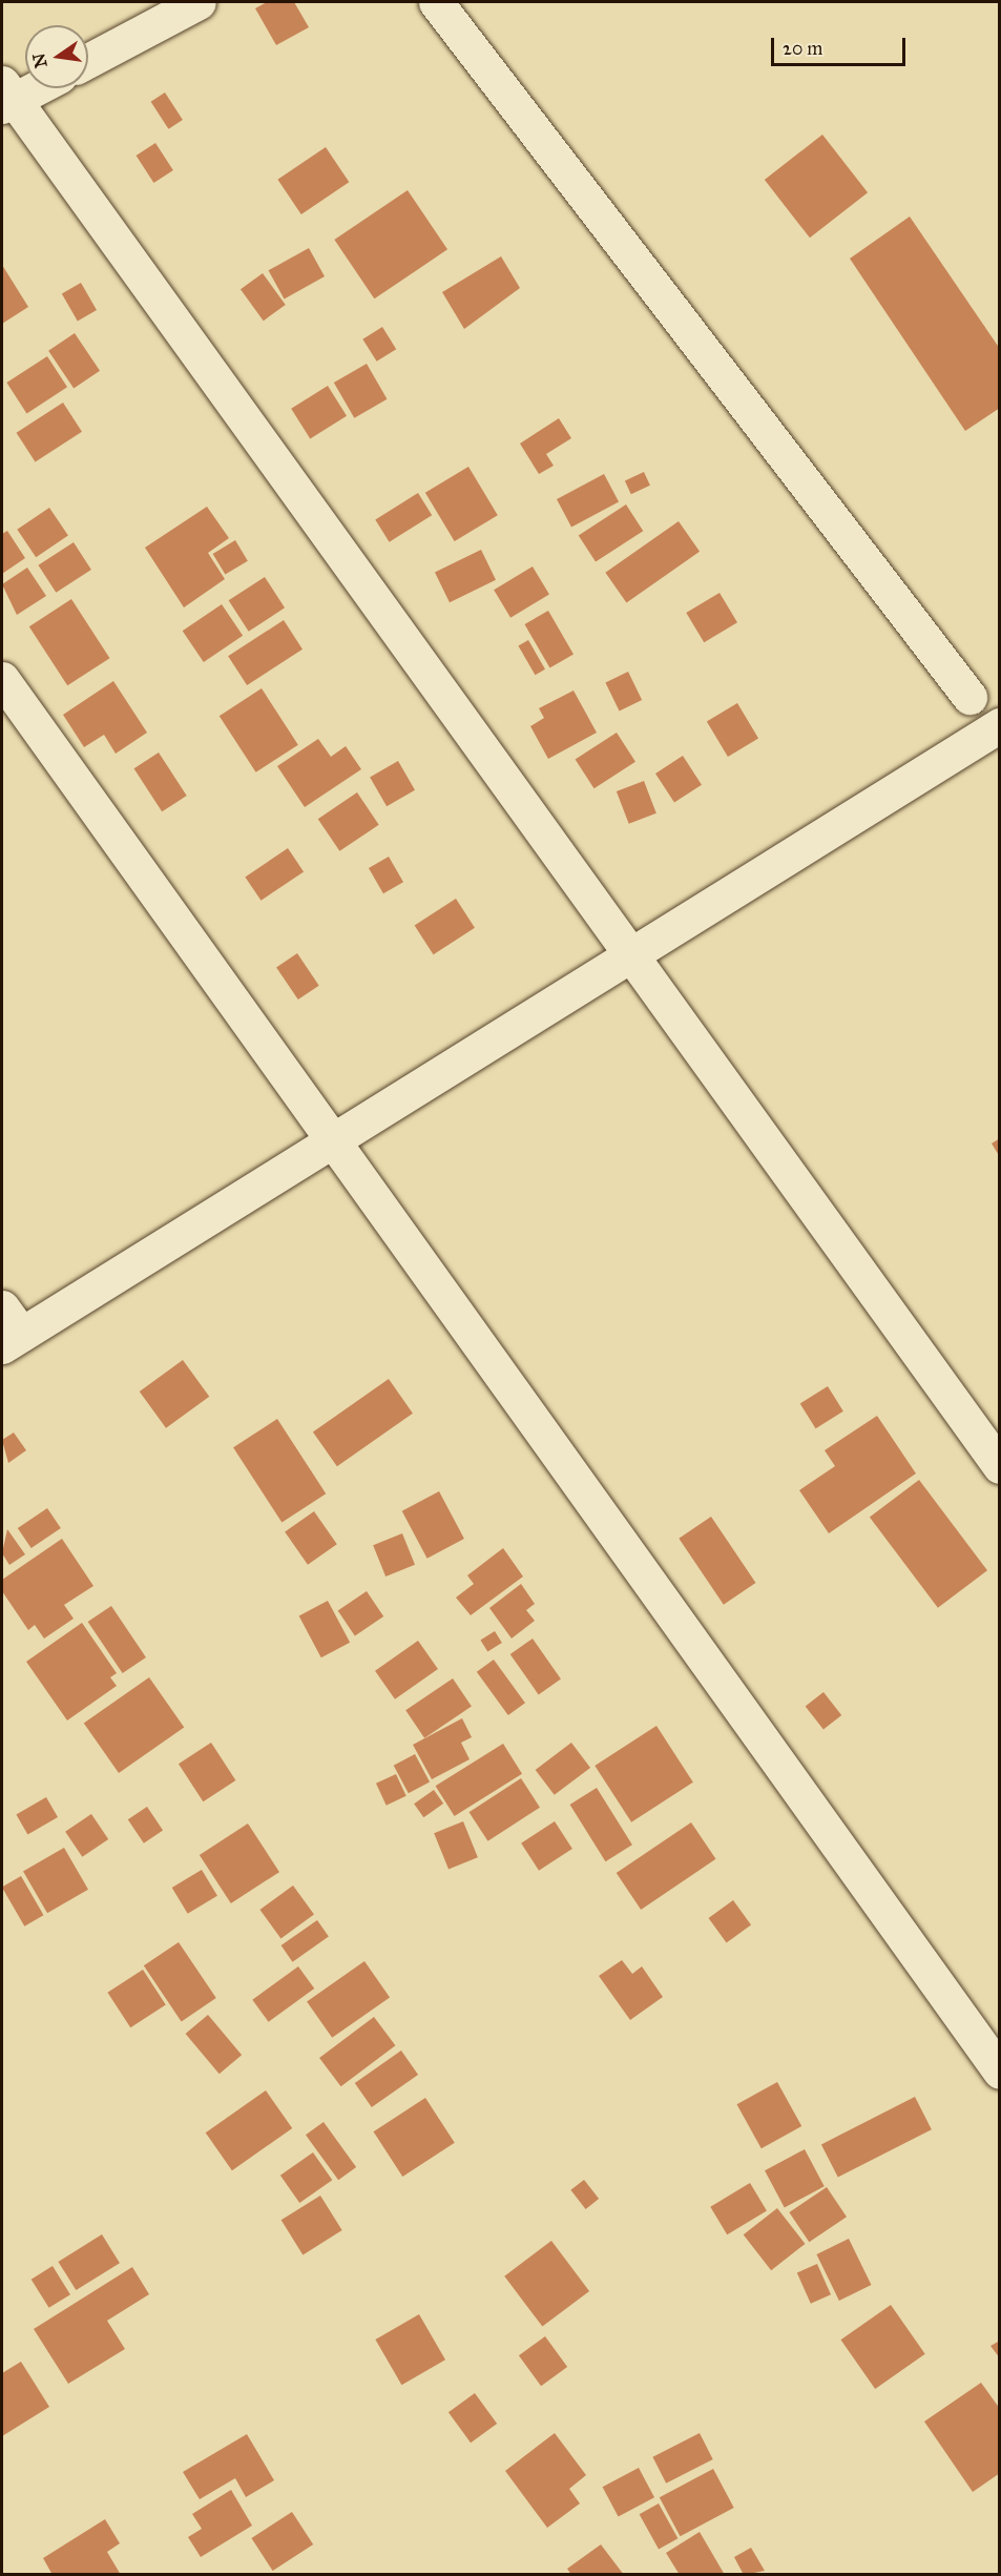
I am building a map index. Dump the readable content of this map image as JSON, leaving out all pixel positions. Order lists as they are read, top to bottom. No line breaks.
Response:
{"scale_bar":"20 m","north":"left"}
